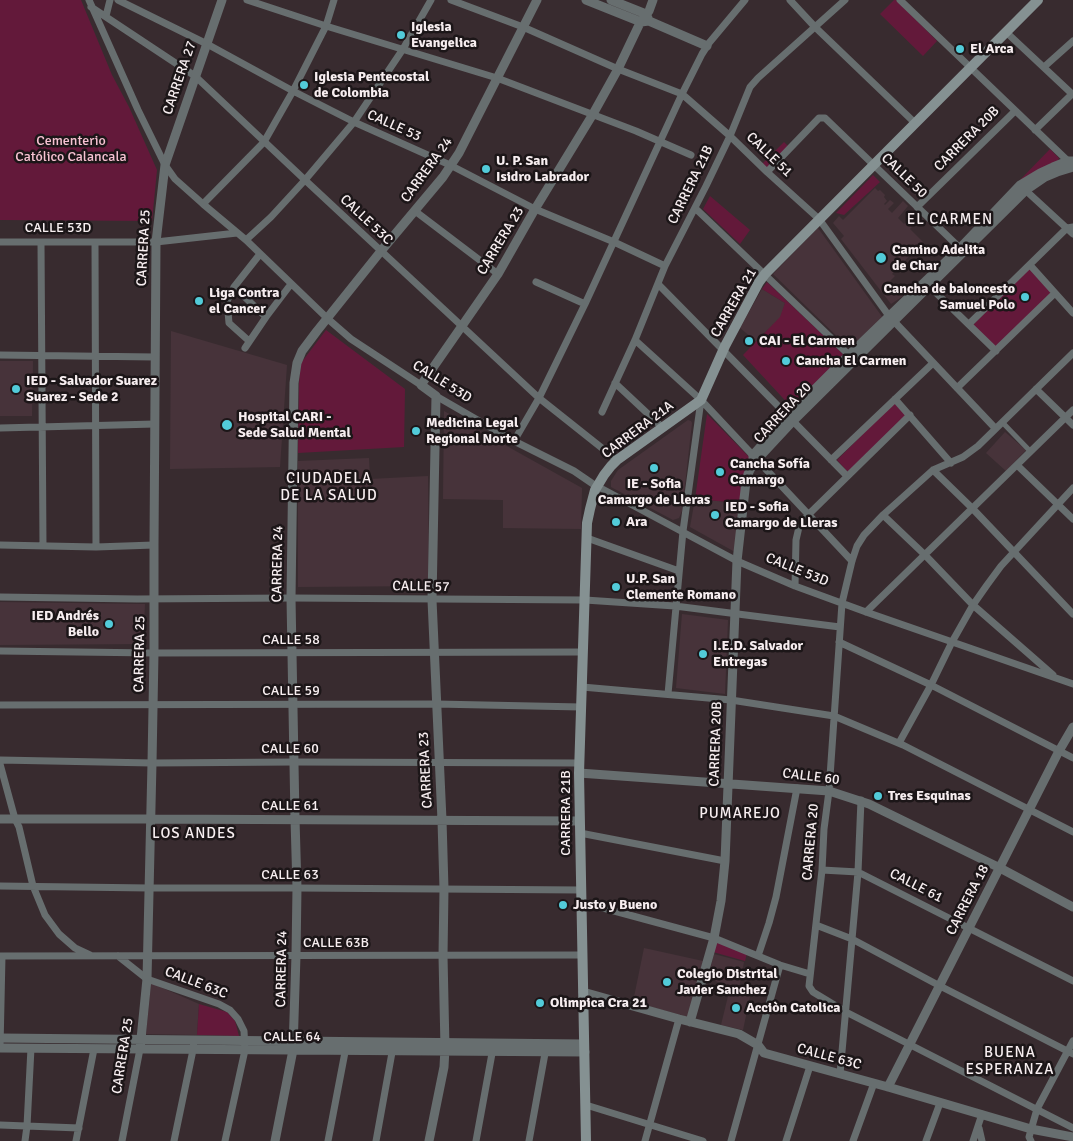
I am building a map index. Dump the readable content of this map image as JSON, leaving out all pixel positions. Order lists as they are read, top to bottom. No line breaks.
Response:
{"streets":{"main road":["CARRERA 21B","CARRERA 21","CARRERA 21A"],"street":["CARRERA 27","CALLE 53","CARRERA 20B","CALLE 51","CARRERA 24","CALLE 50","CALLE 53C","CALLE 53D","CARRERA 23","CARRERA 25","CARRERA 20","CALLE 57","CALLE 58","CALLE 59","CALLE 60","CALLE 61","CALLE 63","CARRERA 18","CALLE 63B","CALLE 63C","CALLE 64"]},"crossings":[["CARRERA 27","CALLE 53"],["CARRERA 27","CALLE 53C"],["CARRERA 27","CARRERA 25"],["CALLE 53","CARRERA 24"],["CALLE 53","CARRERA 21B"],["CALLE 53","CARRERA 23"],["CARRERA 20B","CALLE 50"],["CARRERA 20B","CALLE 53D"],["CARRERA 20B","CARRERA 20"],["CARRERA 20B","CALLE 57"],["CARRERA 20B","CALLE 60"],["CARRERA 20B","CALLE 63C"],["CALLE 51","CARRERA 24"],["CALLE 51","CALLE 50"],["CALLE 51","CARRERA 21B"],["CALLE 51","CARRERA 23"],["CALLE 51","CARRERA 21"],["CALLE 51","CARRERA 20"],["CARRERA 24","CALLE 53C"],["CARRERA 24","CALLE 53D"],["CARRERA 24","CALLE 57"],["CARRERA 24","CALLE 58"],["CARRERA 24","CALLE 59"],["CARRERA 24","CALLE 60"],["CARRERA 24","CALLE 61"],["CARRERA 24","CALLE 63"],["CARRERA 24","CALLE 63B"],["CARRERA 24","CALLE 64"],["CALLE 50","CARRERA 21"],["CALLE 50","CARRERA 20"],["CARRERA 21B","CALLE 53D"],["CARRERA 21B","CARRERA 21A"],["CARRERA 21B","CALLE 57"],["CARRERA 21B","CALLE 58"],["CARRERA 21B","CALLE 59"],["CARRERA 21B","CALLE 60"],["CARRERA 21B","CALLE 61"],["CARRERA 21B","CALLE 63"],["CARRERA 21B","CALLE 63B"],["CARRERA 21B","CALLE 63C"],["CARRERA 21B","CALLE 64"],["CALLE 53C","CARRERA 23"],["CALLE 53C","CARRERA 21A"],["CALLE 53D","CARRERA 23"],["CALLE 53D","CARRERA 25"],["CALLE 53D","CARRERA 21"],["CALLE 53D","CARRERA 20"],["CALLE 53D","CARRERA 21A"],["CARRERA 23","CALLE 57"],["CARRERA 23","CALLE 58"],["CARRERA 23","CALLE 59"],["CARRERA 23","CALLE 60"],["CARRERA 23","CALLE 61"],["CARRERA 23","CALLE 63"],["CARRERA 23","CALLE 63B"],["CARRERA 23","CALLE 64"],["CARRERA 25","CALLE 57"],["CARRERA 25","CALLE 58"],["CARRERA 25","CALLE 59"],["CARRERA 25","CALLE 60"],["CARRERA 25","CALLE 61"],["CARRERA 25","CALLE 63"],["CARRERA 25","CALLE 63B"],["CARRERA 25","CALLE 63C"],["CARRERA 25","CALLE 64"],["CARRERA 21","CARRERA 21A"],["CARRERA 21","CALLE 57"],["CARRERA 20","CALLE 57"],["CARRERA 20","CALLE 60"],["CARRERA 20","CALLE 61"],["CALLE 60","CARRERA 18"],["CALLE 61","CARRERA 18"],["CARRERA 18","CALLE 63C"],["CALLE 63B","CALLE 63C"],["CALLE 63C","CALLE 64"]],"districts":["EL CARMEN","CIUDADELA DE LA SALUD","PUMAREJO","LOS ANDES","BUENA ESPERANZA"],"parks":["Cementerio Católico Calancala"],"places":["Iglesia Evangelica","El Arca","Iglesia Pentecostal de Colombia","U. P. San Isidro Labrador","Camino Adelita de Char","Cancha de baloncesto Samuel Polo","Liga Contra el Cancer","CAI - El Carmen","Cancha El Carmen","IED - Salvador Suarez Suarez - Sede 2","Hospital CARI - Sede Salud Mental","Medicina Legal Regional Norte","IE - Sofia Camargo de Lleras","Cancha Sofía Camargo","IED - Sofia Camargo de Lleras","Ara","U.P. San Clemente Romano","IED Andrés Bello","I.E.D. Salvador Entregas","Tres Esquinas","Justo y Bueno","Colegio Distrital Javier Sanchez","Olimpica Cra 21","Acciòn Catolica"]}
